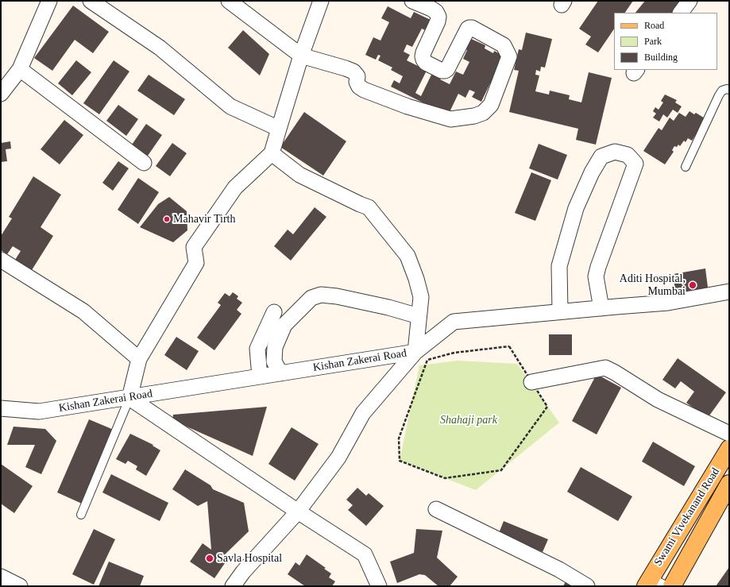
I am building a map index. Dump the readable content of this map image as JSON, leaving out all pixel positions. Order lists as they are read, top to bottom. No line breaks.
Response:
{"streets":{"main road":["Swami Vivekanand Road"],"street":["Kishan Zakerai Road"]},"parks":["Shahaji park"],"places":["Mahavir Tirth","Aditi Hospital, Mumbai","Savla Hospital"],"legend":["Road","Park","Building"]}
